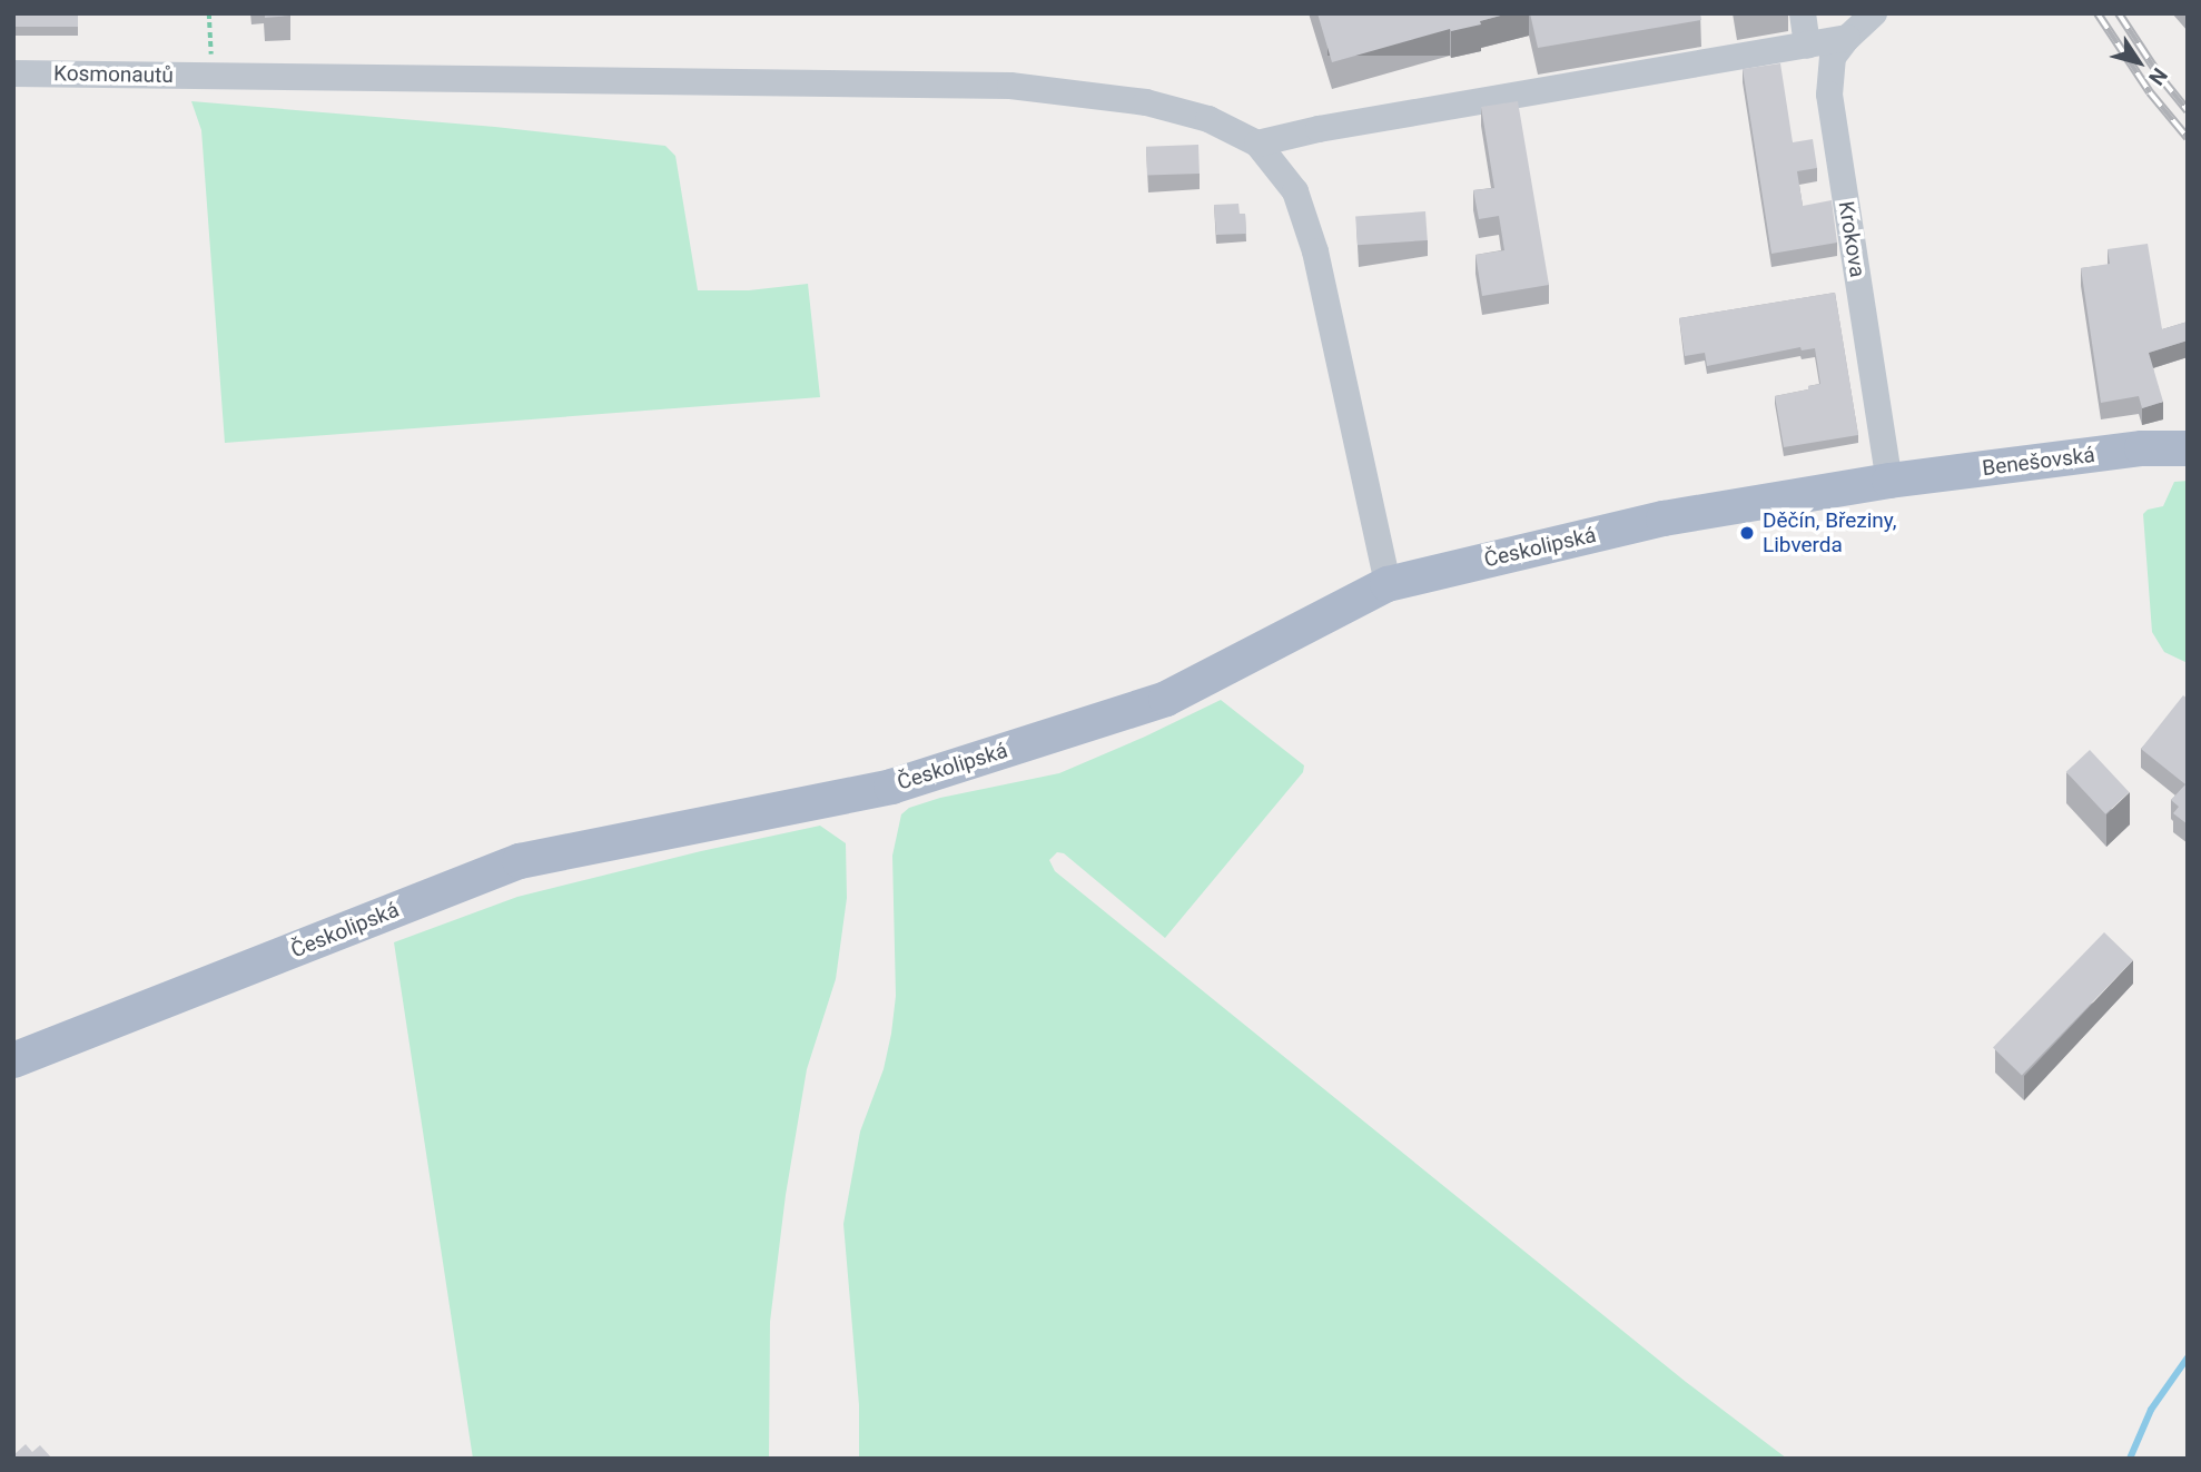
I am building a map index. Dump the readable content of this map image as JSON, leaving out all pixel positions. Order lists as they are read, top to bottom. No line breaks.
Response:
{"streets":{"main road":["Benešovská","Českolipská"],"street":["Kosmonautů","Krokova"]},"crossings":[["Krokova","Benešovská"],["Krokova","Českolipská"],["Benešovská","Českolipská"]],"places":["Děčín, Březiny, Libverda"],"north":"bottom right"}
